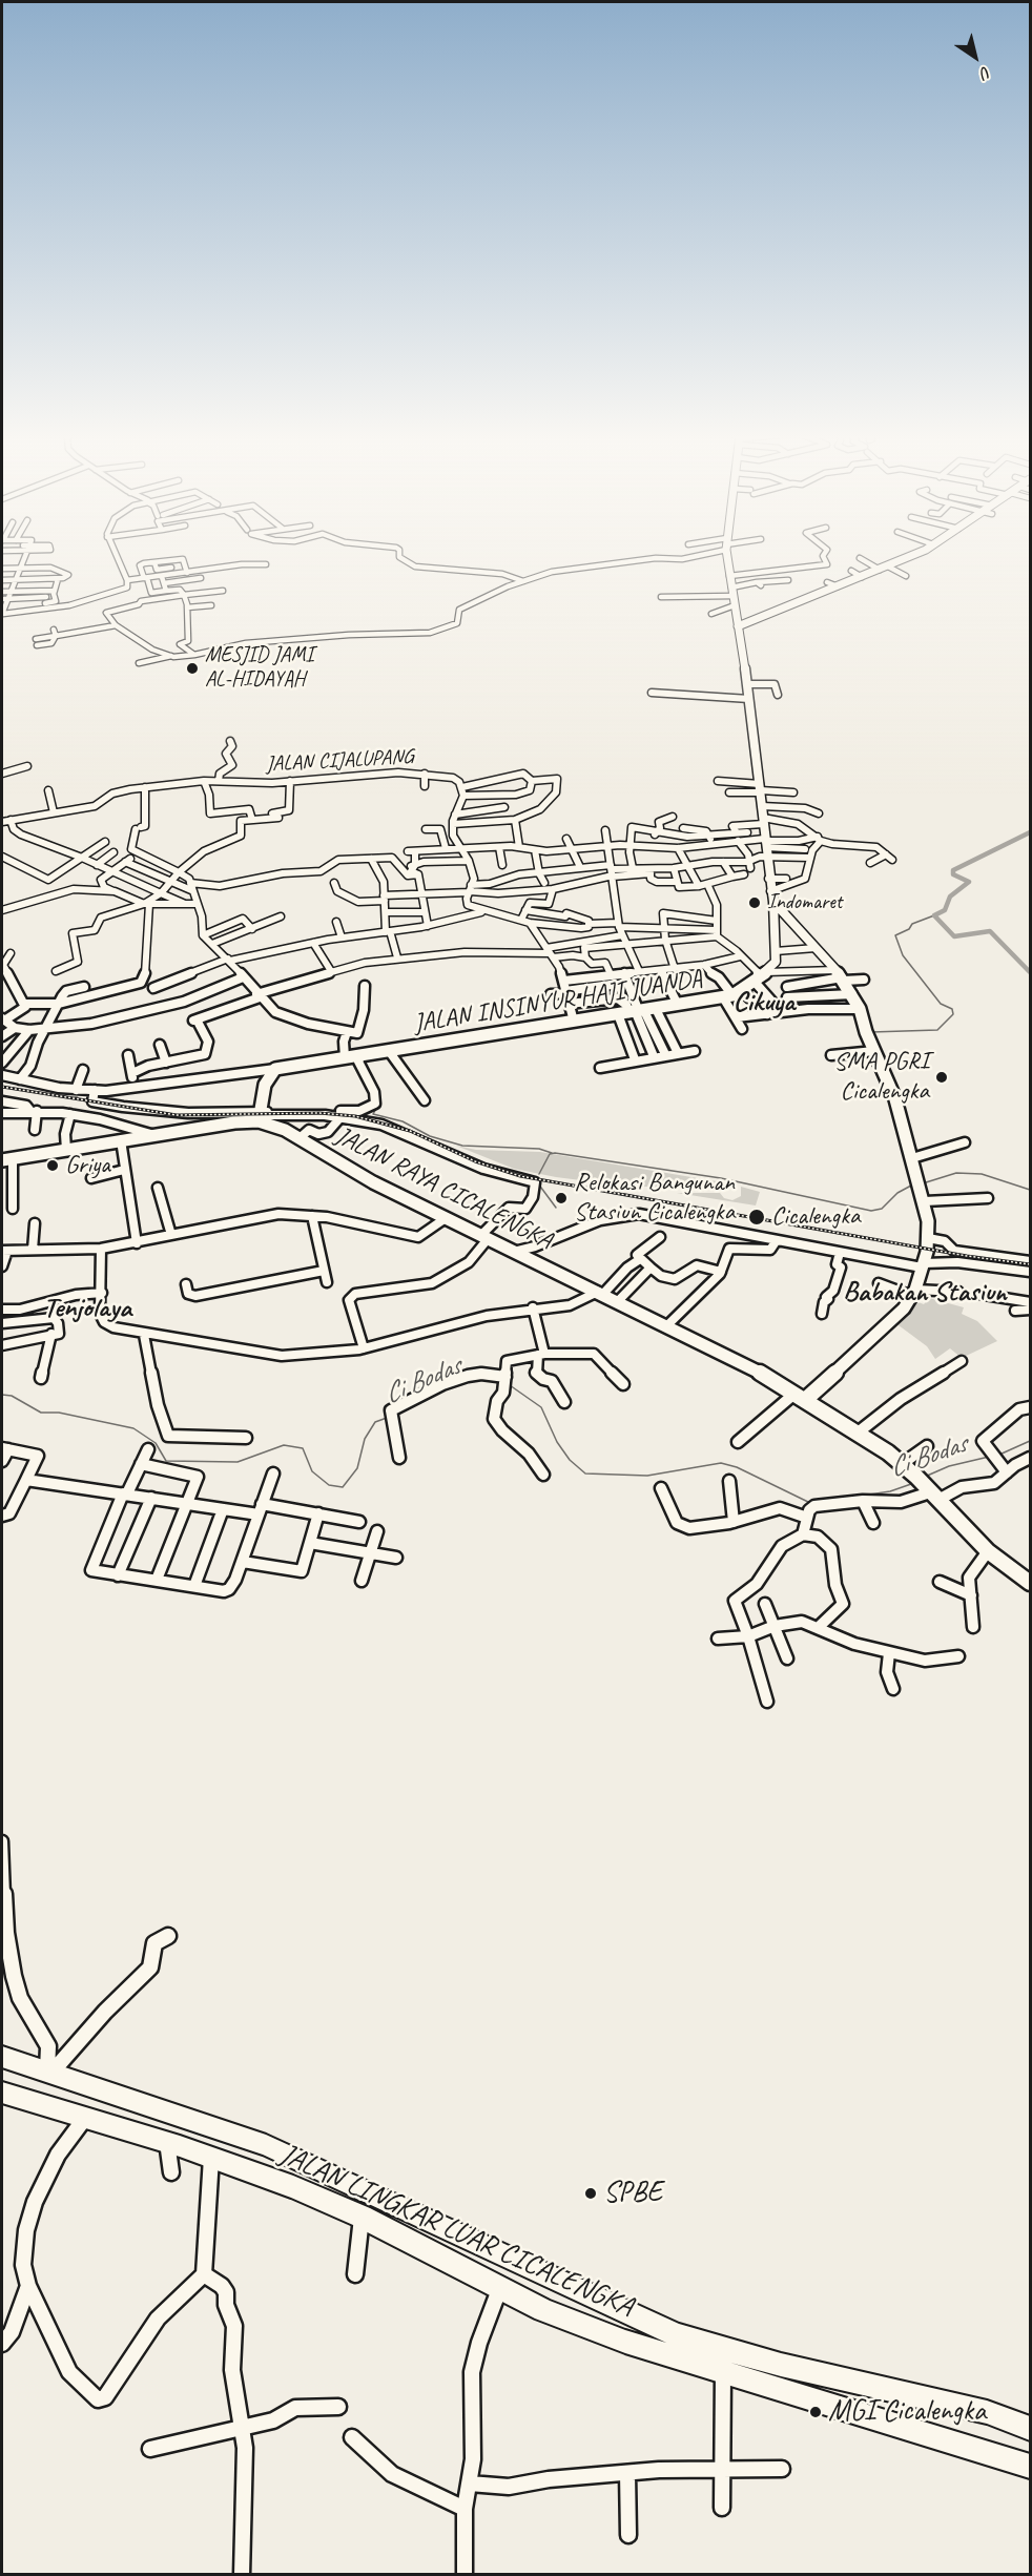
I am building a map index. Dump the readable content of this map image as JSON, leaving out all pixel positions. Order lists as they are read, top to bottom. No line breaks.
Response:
{"streets":{"highway":["JALAN LINGKAR LUAR CICALENGKA"],"main road":["JALAN INSINYUR HAJI JUANDA","JALAN RAYA CICALENGKA"],"street":["JALAN CIJALUPANG"]},"districts":["Cikuya","Babakan Stasiun","Tenjolaya"],"water":["Ci Bodas"],"places":["MESJID JAMI AL-HIDAYAH","Indomaret","SMA PGRI Cicalengka","Griya","Relokasi Bangunan Stasiun Cicalengka","Cicalengka","SPBE","MGI Cicalengka"],"north":"bottom right"}
